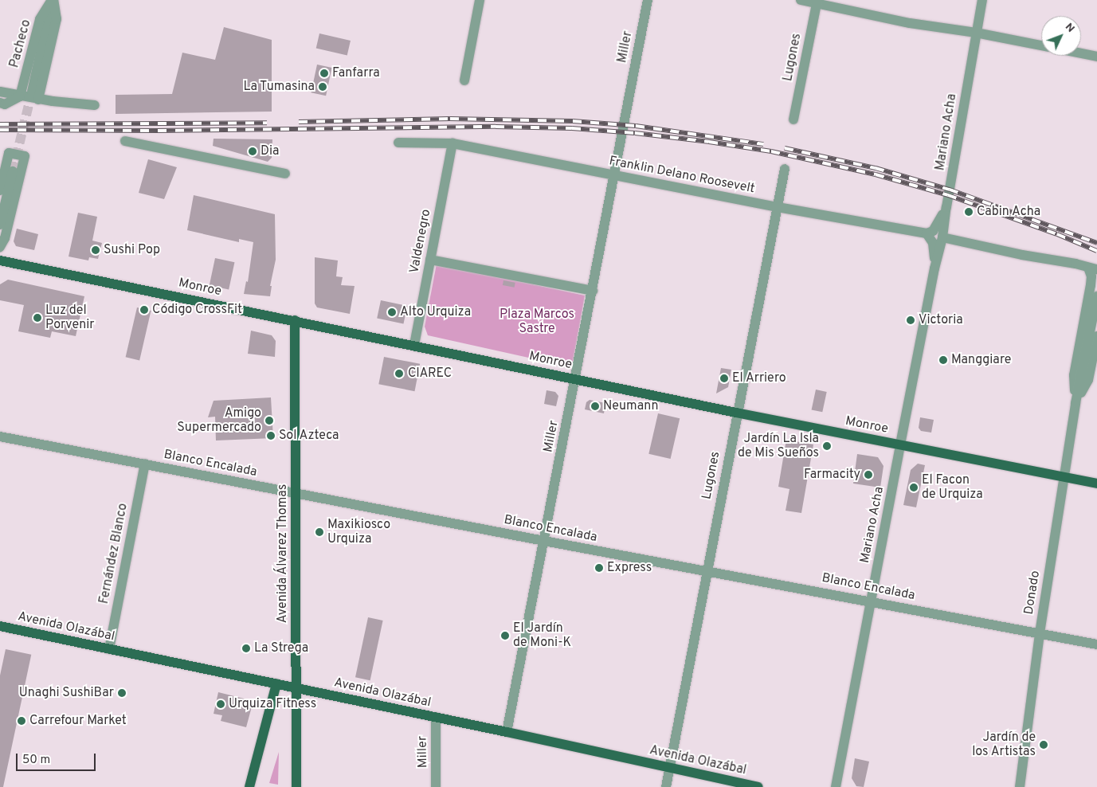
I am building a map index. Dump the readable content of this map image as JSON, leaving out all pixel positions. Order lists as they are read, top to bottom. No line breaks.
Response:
{"streets":{"main road":["Monroe","Avenida Álvarez Thomas","Avenida Olazábal"],"street":["Pacheco","Miller","Lugones","Mariano Acha","Franklin Delano Roosevelt","Valdenegro","Blanco Encalada","Fernández Blanco","Donado"]},"crossings":[["Miller","Franklin Delano Roosevelt"],["Miller","Monroe"],["Miller","Blanco Encalada"],["Miller","Avenida Olazábal"],["Lugones","Franklin Delano Roosevelt"],["Lugones","Monroe"],["Lugones","Blanco Encalada"],["Lugones","Avenida Olazábal"],["Mariano Acha","Franklin Delano Roosevelt"],["Mariano Acha","Monroe"],["Mariano Acha","Blanco Encalada"],["Franklin Delano Roosevelt","Valdenegro"],["Valdenegro","Monroe"],["Monroe","Avenida Álvarez Thomas"],["Monroe","Donado"],["Blanco Encalada","Fernández Blanco"],["Blanco Encalada","Avenida Álvarez Thomas"],["Blanco Encalada","Donado"],["Fernández Blanco","Avenida Olazábal"],["Avenida Álvarez Thomas","Avenida Olazábal"]],"parks":["Plaza Marcos Sastre"],"places":["Fanfarra","La Tumasina","Dia","Cabin Acha","Sushi Pop","Código CrossFit","Alto Urquiza","Luz del Porvenir","Victoria","Manggiare","CIAREC","El Arriero","Neumann","Amigo Supermercado","Sol Azteca","Jardín La Isla de Mis Sueños","Farmacity","El Facon de Urquiza","Maxikiosco Urquiza","Express","El Jardín de Moni-K","La Strega","Unaghi SushiBar","Urquiza Fitness","Carrefour Market","Jardín de los Artistas"],"scale_bar":"50 m","north":"top right"}
